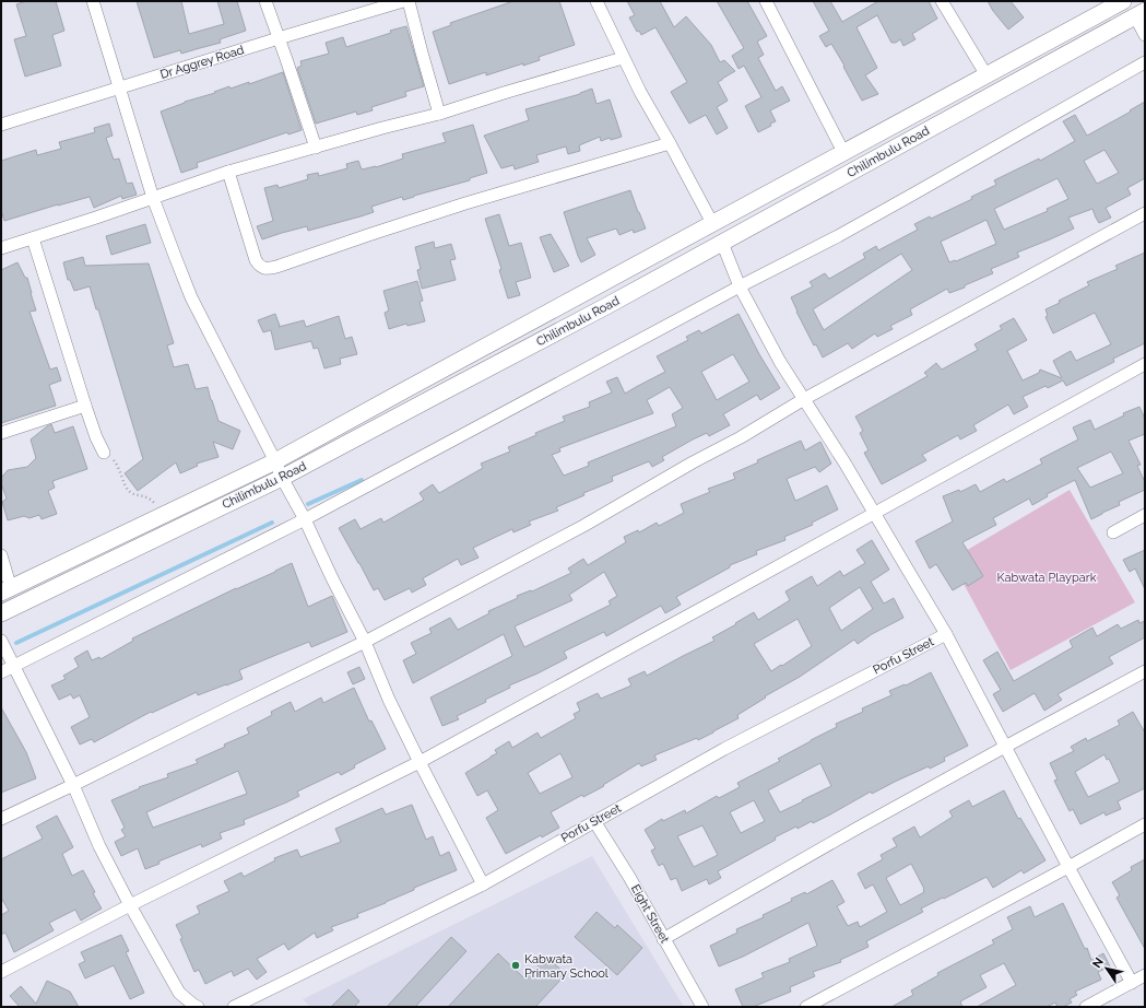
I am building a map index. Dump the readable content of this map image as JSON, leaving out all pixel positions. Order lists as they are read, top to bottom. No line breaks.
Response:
{"streets":{"main road":["Chilimbulu Road"],"street":["Dr Aggrey Road","Porfu Street","Eight Street"]},"crossings":[["Porfu Street","Eight Street"]],"parks":["Kabwata Playpark"],"places":["Kabwata Primary School"],"north":"top left"}
